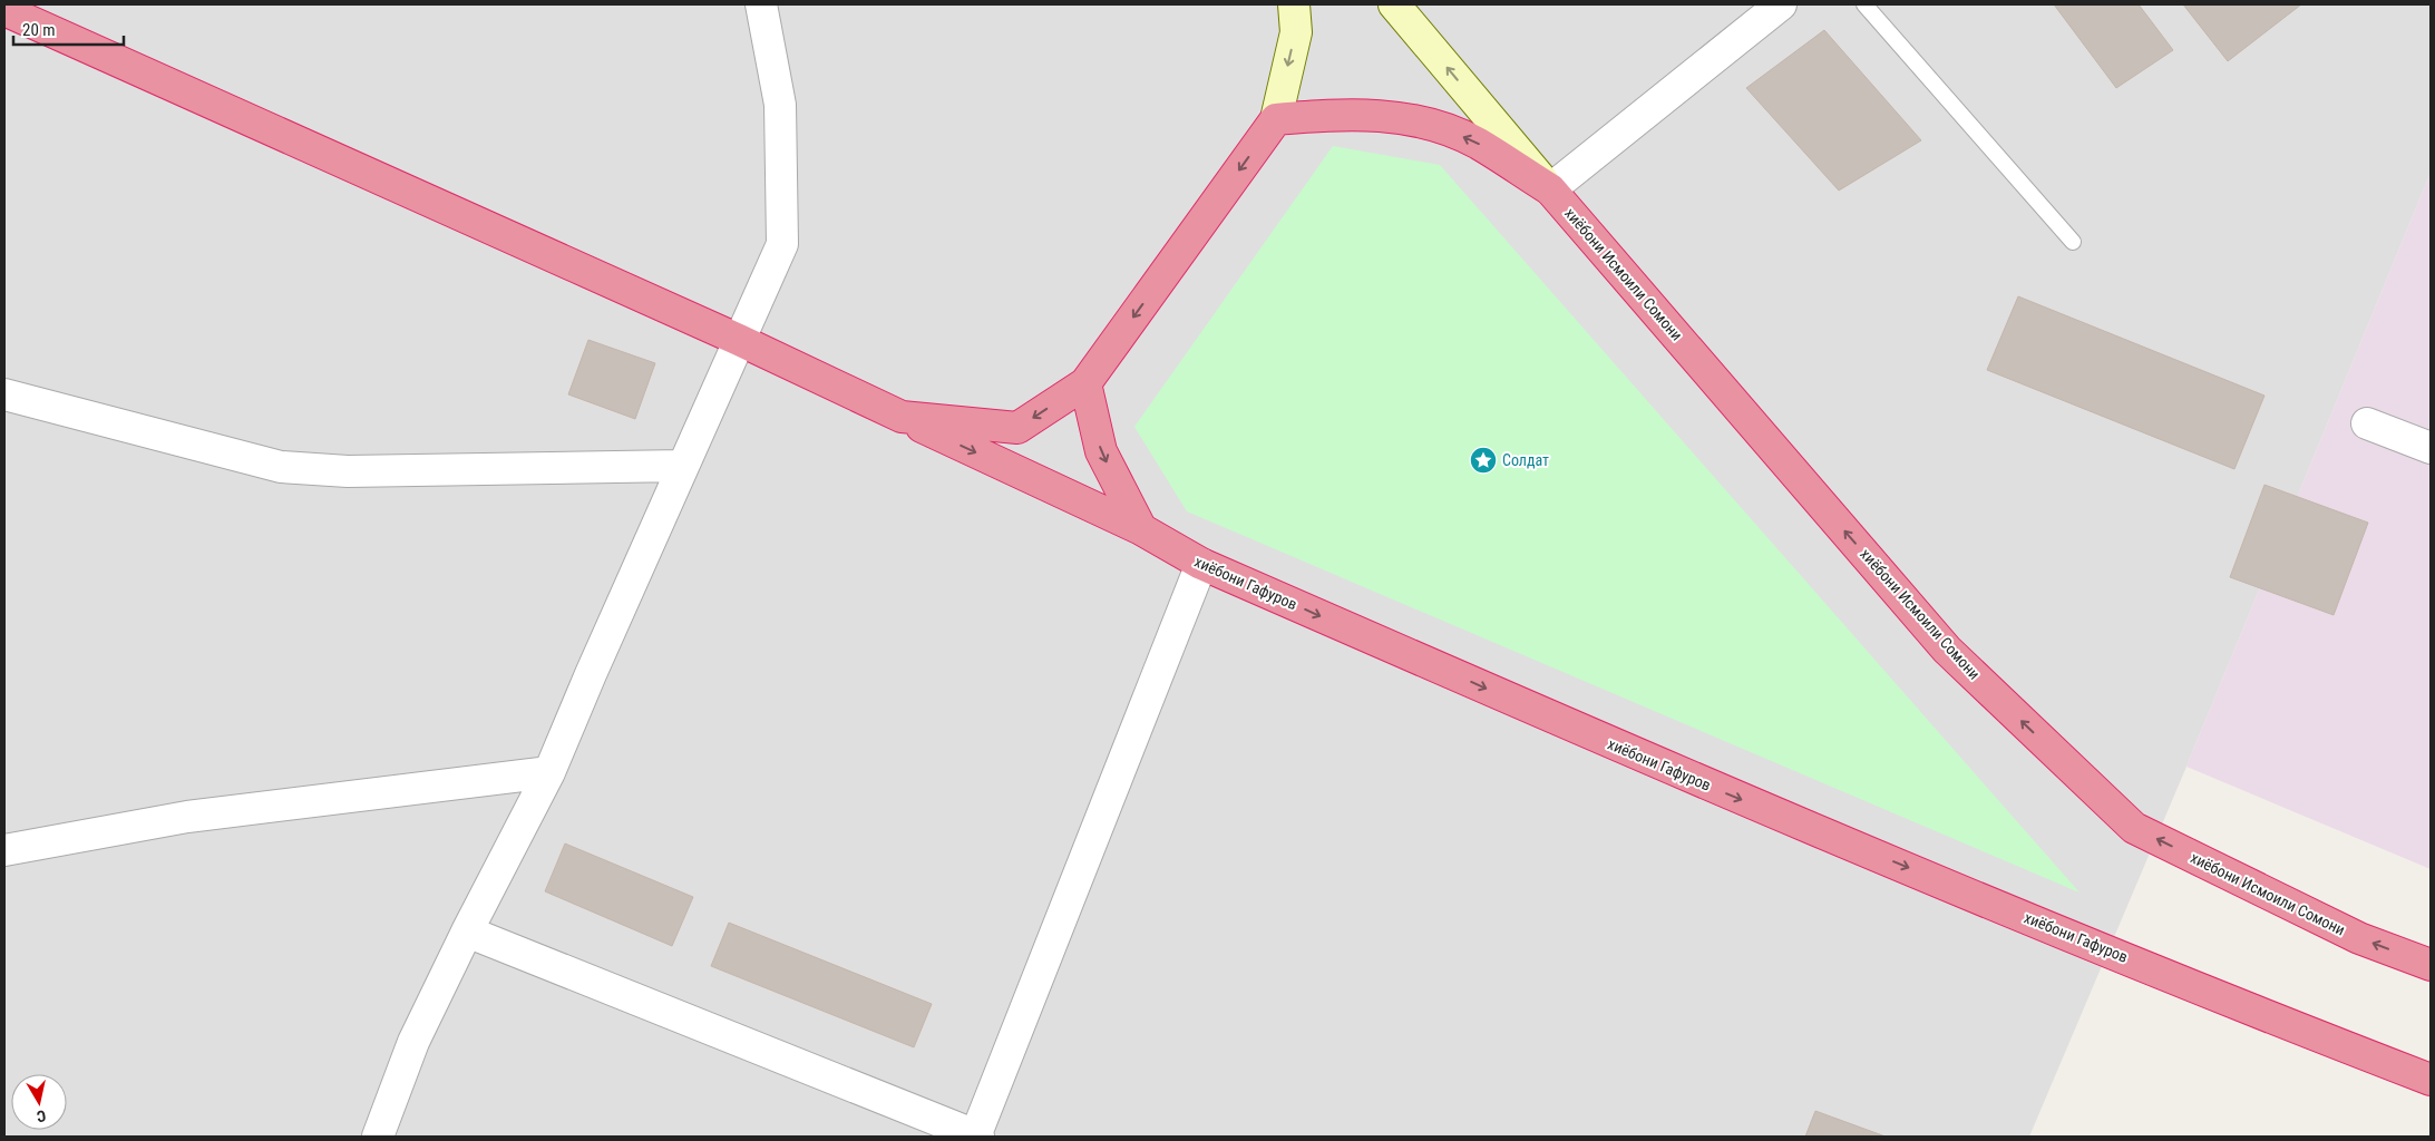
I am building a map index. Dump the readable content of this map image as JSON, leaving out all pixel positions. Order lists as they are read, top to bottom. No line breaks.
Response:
{"streets":{"highway":["хиёбони Исмоили Сомони","хиёбони Гафуров"]},"one_way":["хиёбони Исмоили Сомони","хиёбони Гафуров"],"places":{"place":["Солдат"]},"scale_bar":"20 m","north":"bottom"}
